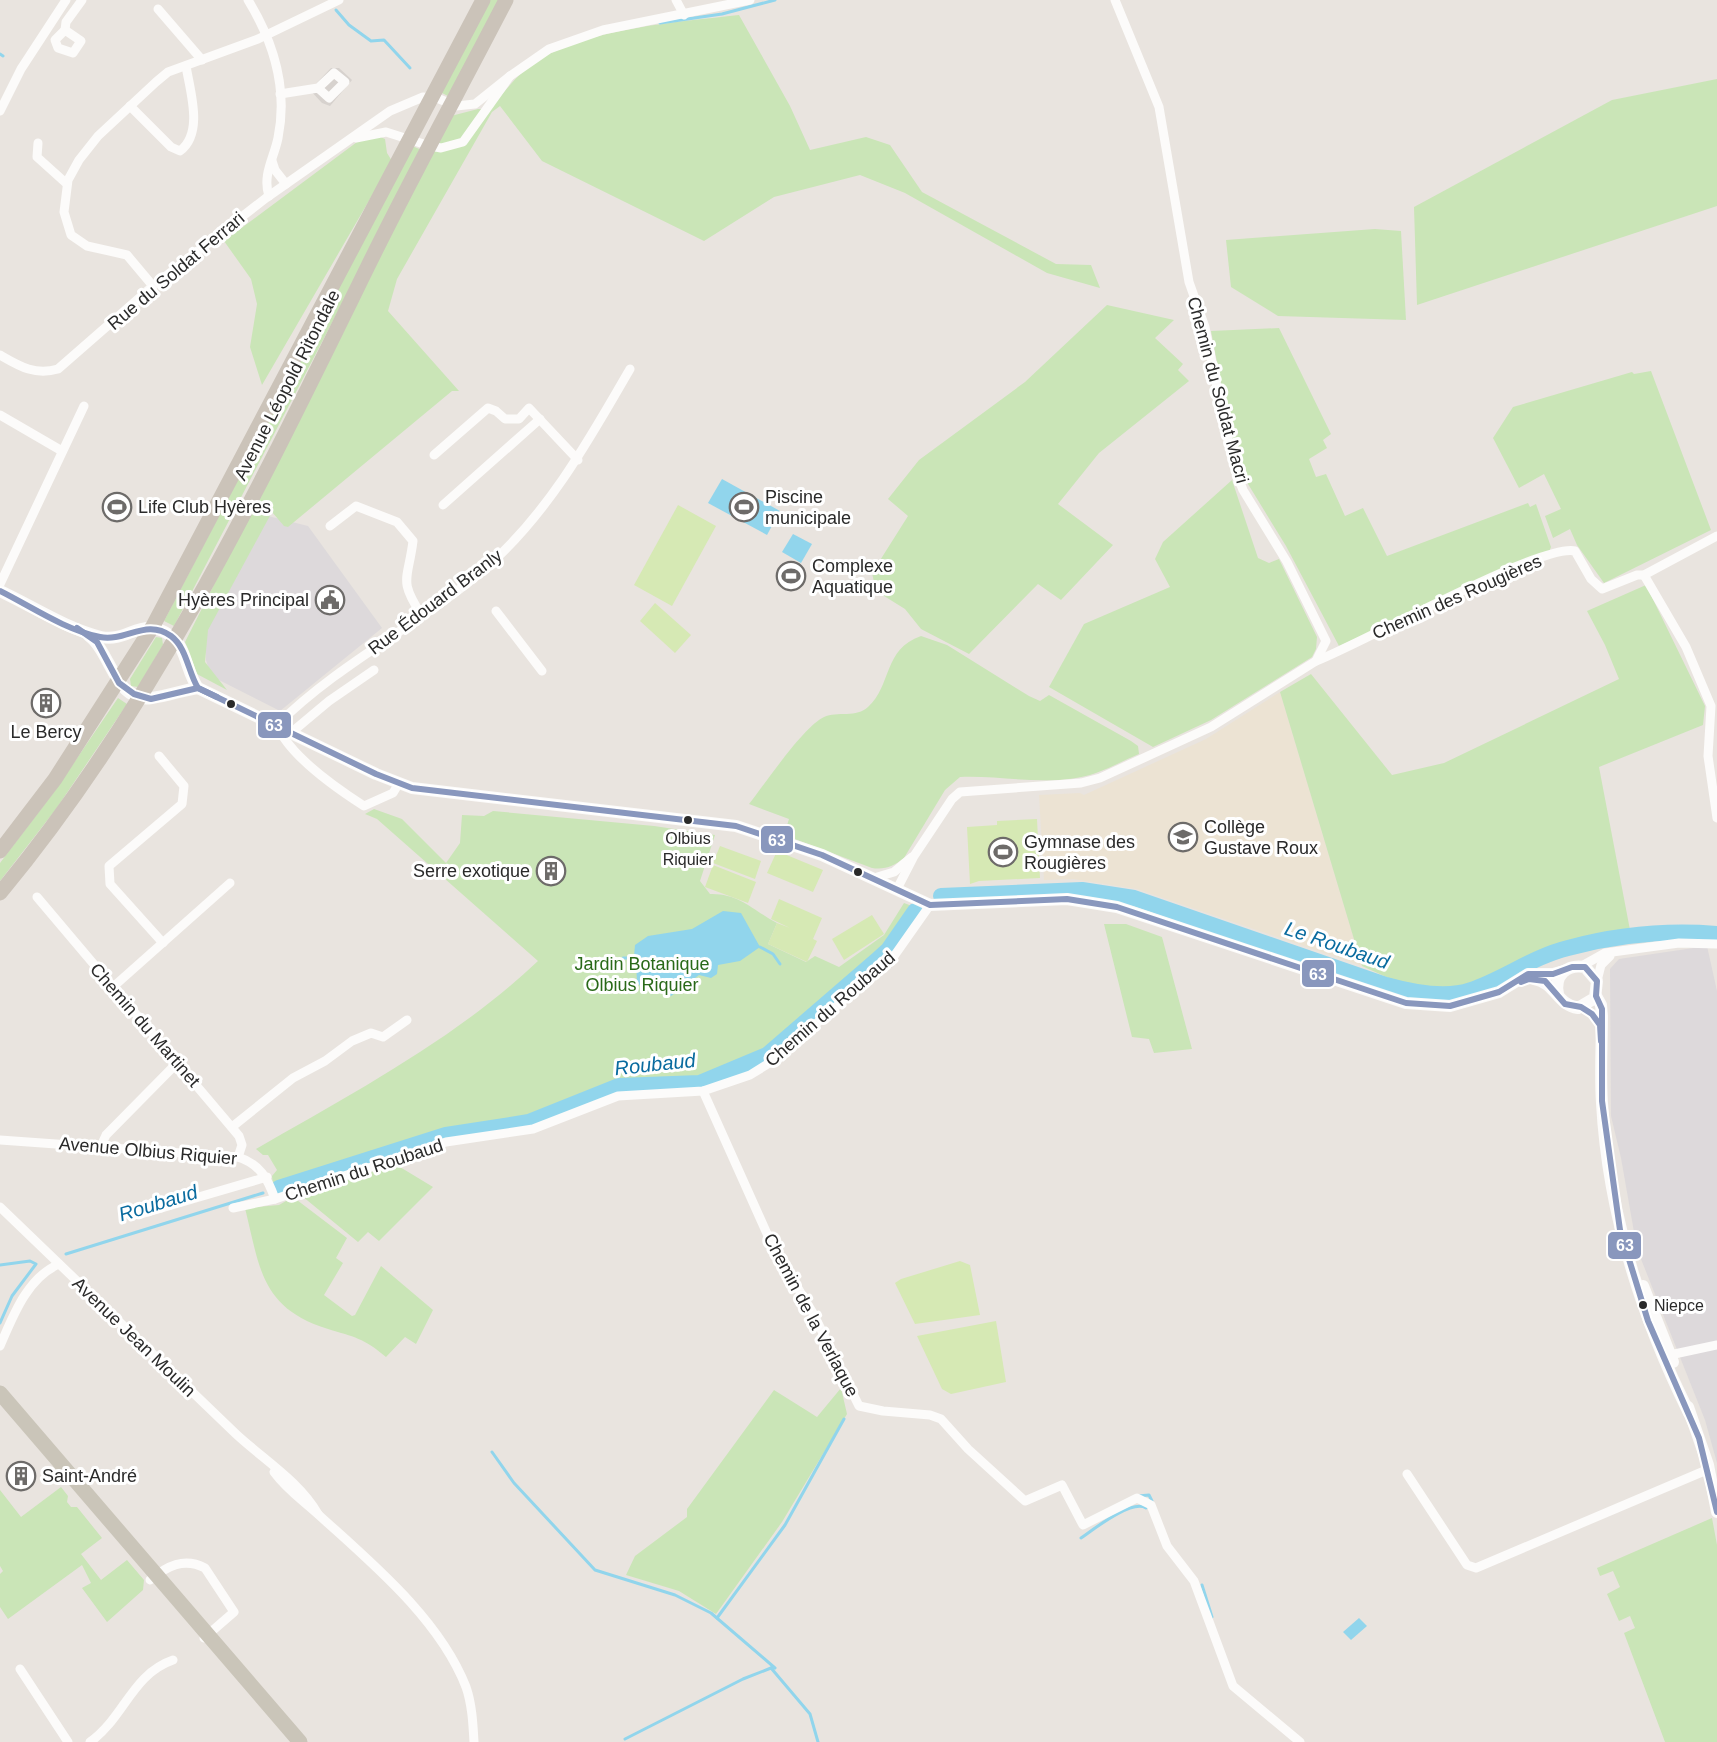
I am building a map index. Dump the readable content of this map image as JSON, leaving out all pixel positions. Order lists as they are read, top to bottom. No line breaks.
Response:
{"streets":{"highway":["Avenue Léopold Ritondale"],"street":["Rue du Soldat Ferrari","Chemin du Soldat Macri","Chemin des Rougières","Rue Édouard Branly","Chemin du Roubaud","Chemin du Martinet","Avenue Olbius Riquier","Chemin de la Verlaque","Avenue Jean Moulin"]},"crossings":[["Rue du Soldat Ferrari","Avenue Léopold Ritondale"],["Chemin du Soldat Macri","Chemin des Rougières"],["Chemin du Roubaud","Chemin de la Verlaque"],["Chemin du Martinet","Avenue Olbius Riquier"]],"water":["Le Roubaud","Roubaud"],"parks":["Jardin Botanique Olbius Riquier"],"places":{"sports":["Life Club Hyères","Piscine municipale","Complexe Aquatique","Gymnase des Rougières"],"public building":["Hyères Principal"],"building":["Le Bercy","Serre exotique","Saint-André"],"other":["Olbius Riquier","Niepce"],"school or university":["Collège Gustave Roux"]},"lines":["transit line 63"]}
